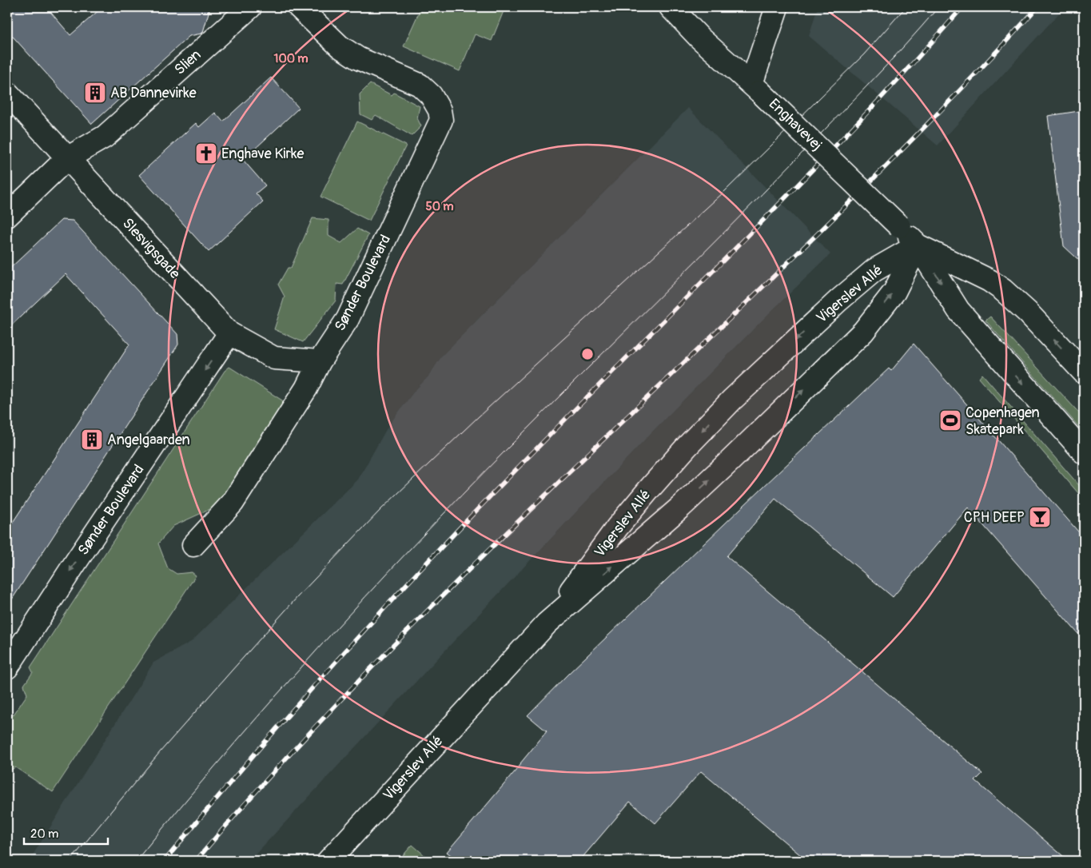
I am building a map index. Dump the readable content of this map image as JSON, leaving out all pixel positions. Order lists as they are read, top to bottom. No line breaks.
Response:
{"streets":{"street":["Slien","Enghavevej","Slesvigsgade","Sønder Boulevard","Vigerslev Allé"]},"crossings":[["Slien","Slesvigsgade"],["Enghavevej","Vigerslev Allé"],["Slesvigsgade","Sønder Boulevard"]],"places":{"building":["AB Dannevirke","Angelgaarden"],"church":["Enghave Kirke"],"sports":["Copenhagen Skatepark"],"bar":["CPH DEEP"]},"scale_bar":"20 m","rings":["100 m","50 m"]}
